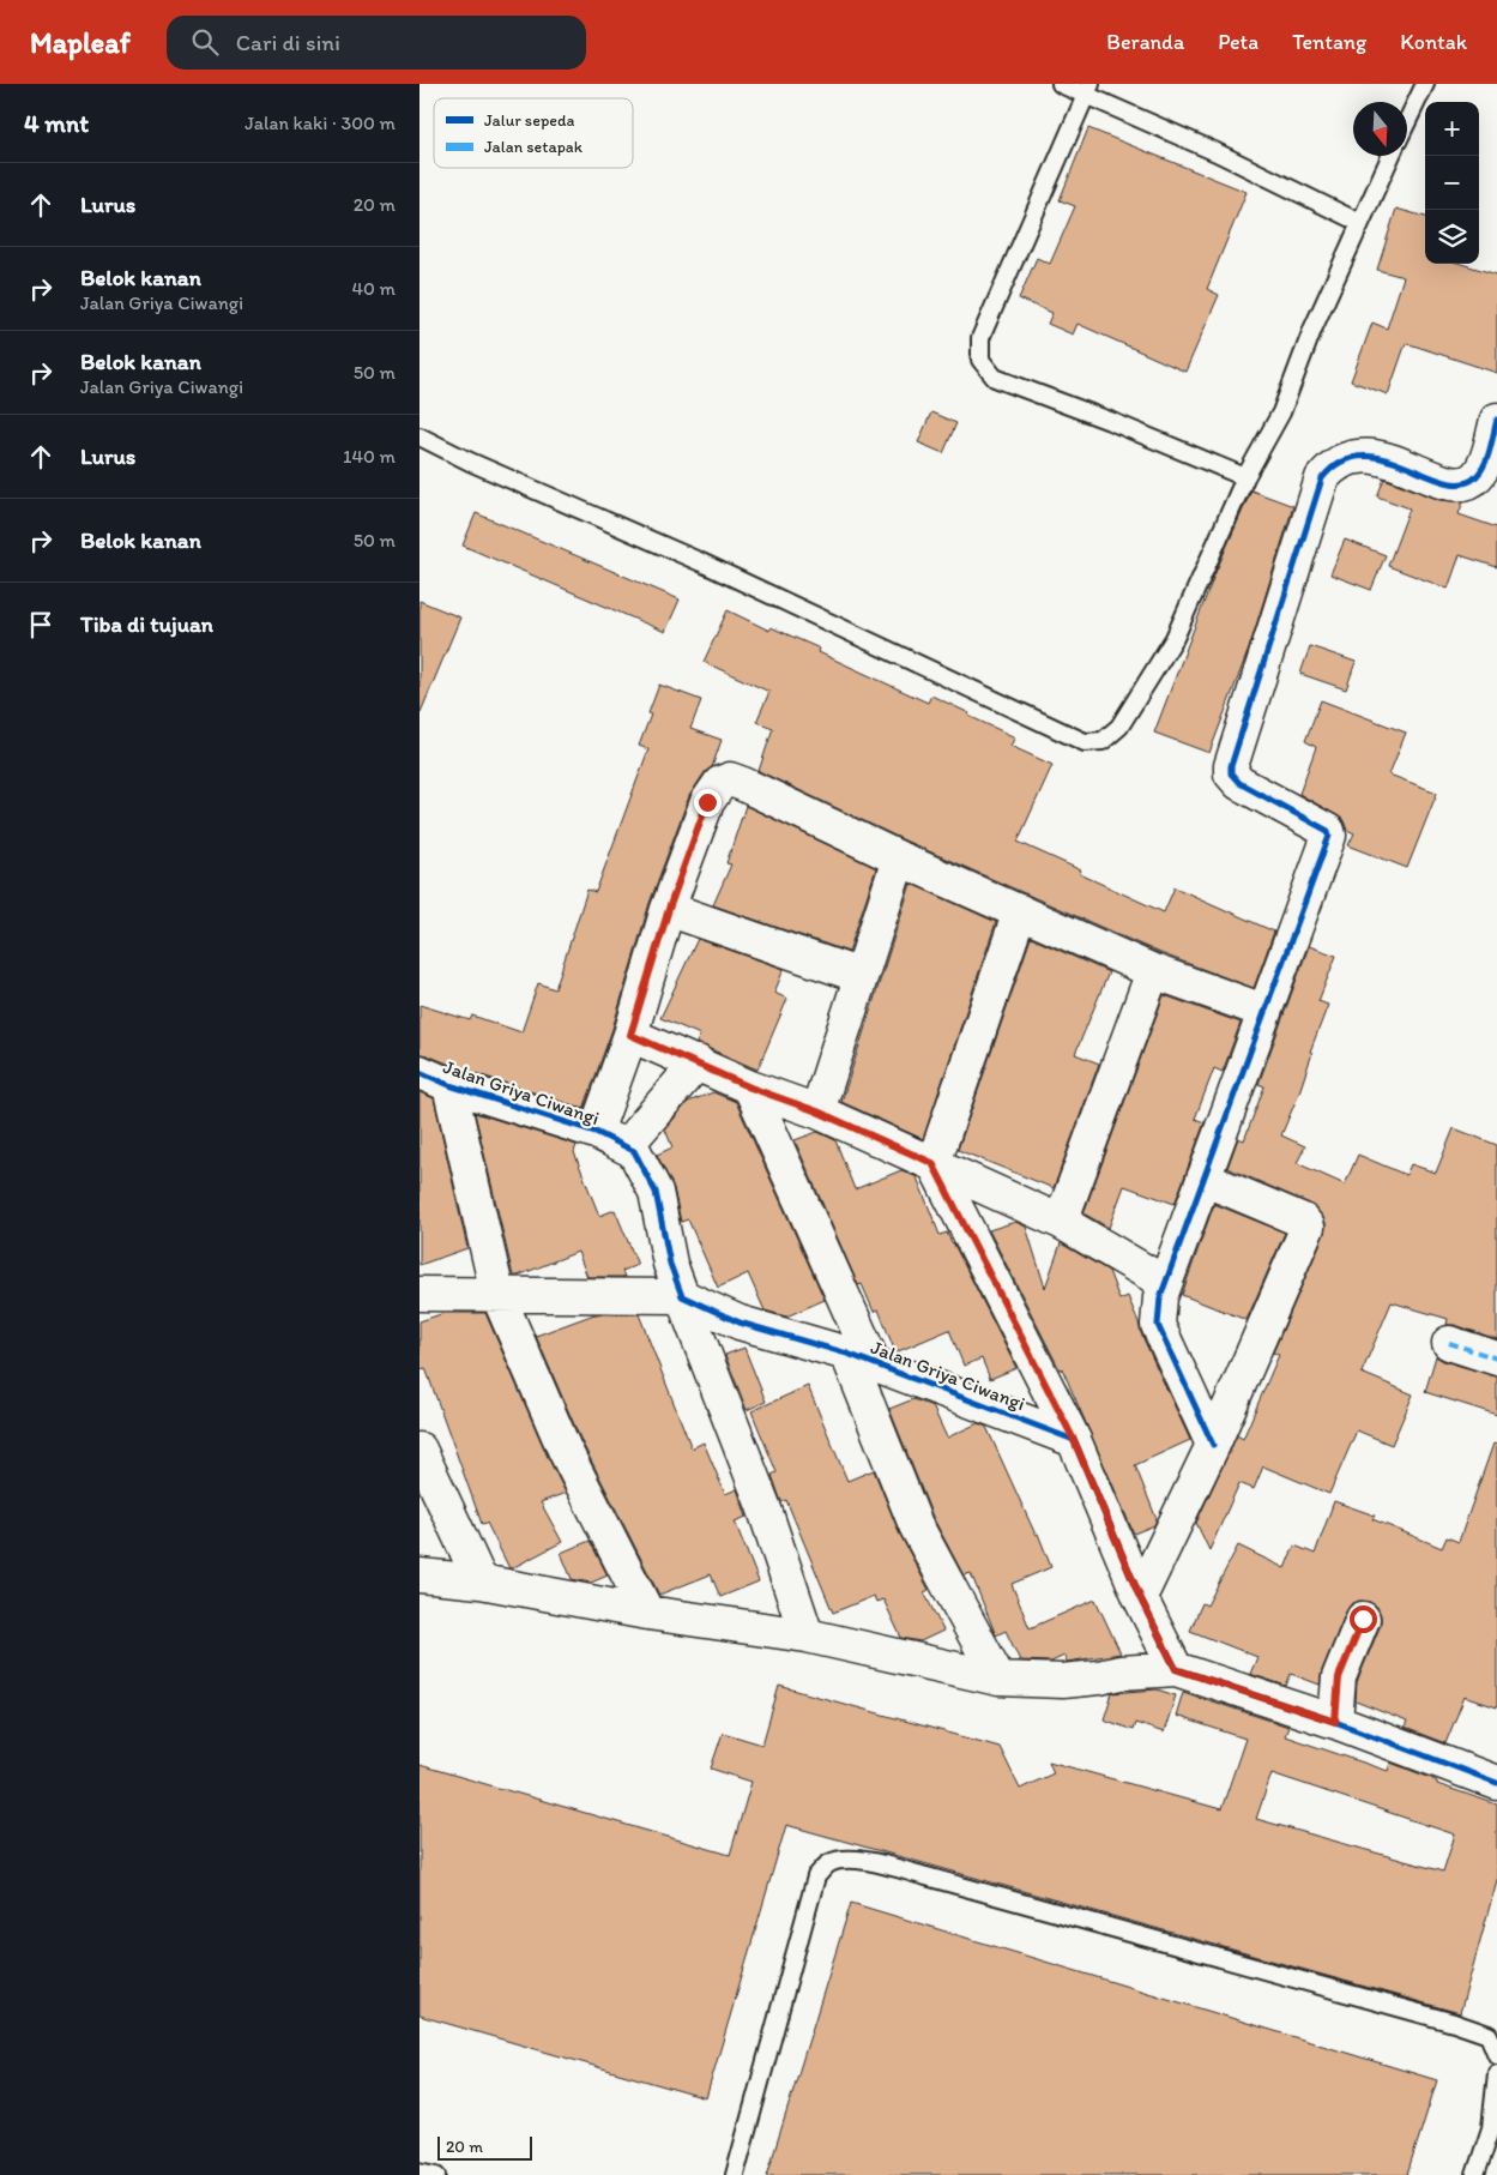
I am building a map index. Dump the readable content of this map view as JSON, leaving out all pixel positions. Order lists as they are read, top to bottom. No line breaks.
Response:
{"streets":{"street":["Jalan Griya Ciwangi"]},"legend":["Jalur sepeda","Jalan setapak"],"scale_bar":"20 m","north":"bottom","page":{"header":"Mapleaf","search":"Cari di sini","nav":["Beranda","Peta","Tentang","Kontak"],"heading":["4 mnt","Jalan kaki · 300 m"],"map_buttons":["+","−"],"list":[["Lurus","20 m"],["Belok kanan","Jalan Griya Ciwangi","40 m"],["Belok kanan","Jalan Griya Ciwangi","50 m"],["Lurus","140 m"],["Belok kanan","50 m"],"Tiba di tujuan"],"scale":"20 m"}}
